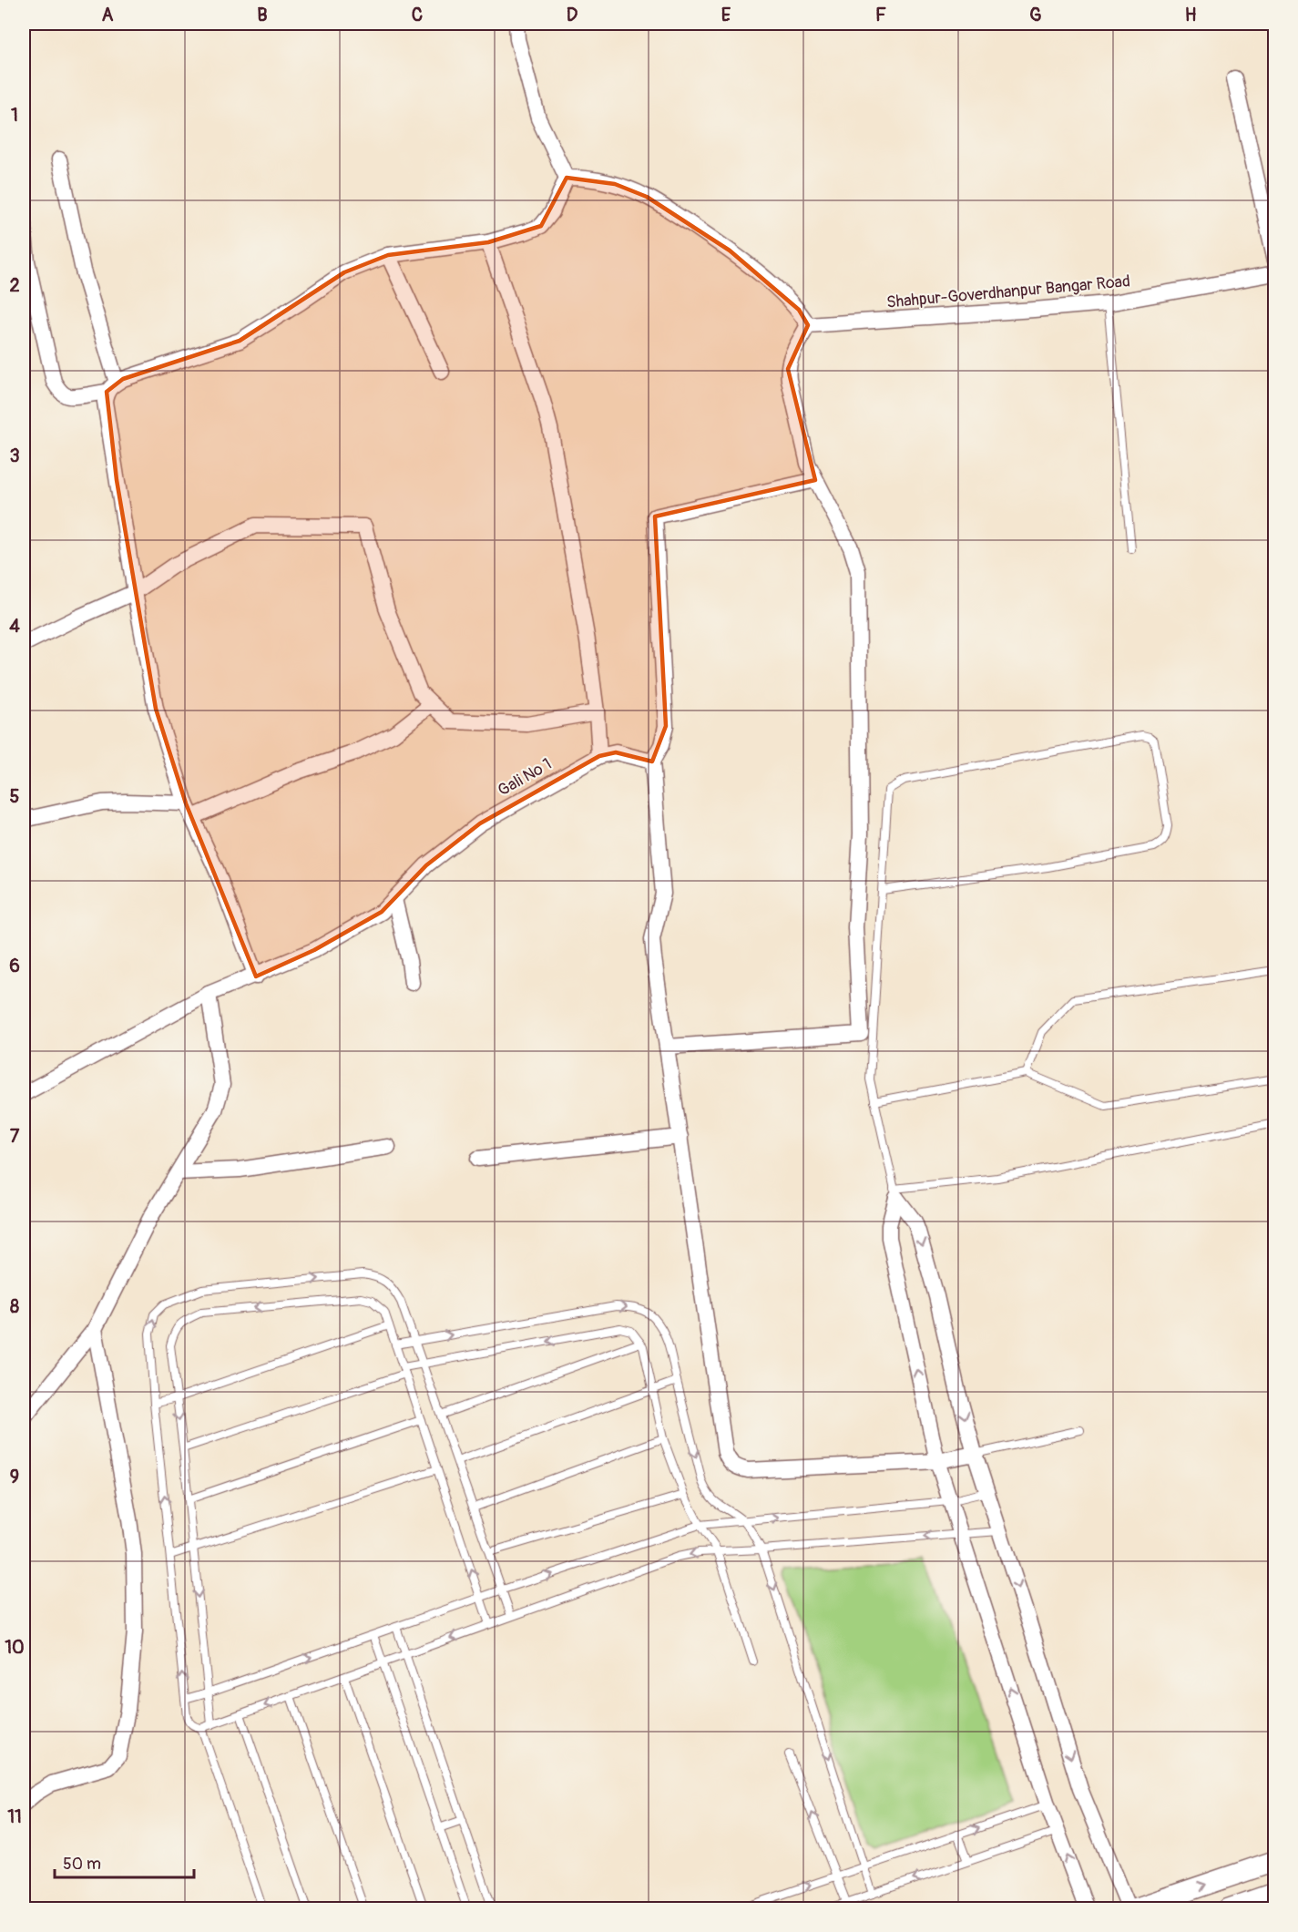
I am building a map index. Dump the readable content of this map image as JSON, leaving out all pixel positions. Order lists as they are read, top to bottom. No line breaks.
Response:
{"streets":{"street":["Shahpur-Goverdhanpur Bangar Road","Gali No 1"]},"scale_bar":"50 m","grid":{"columns":["A","B","C","D","E","F","G","H"],"rows":["1","2","3","4","5","6","7","8","9","10","11"]}}
